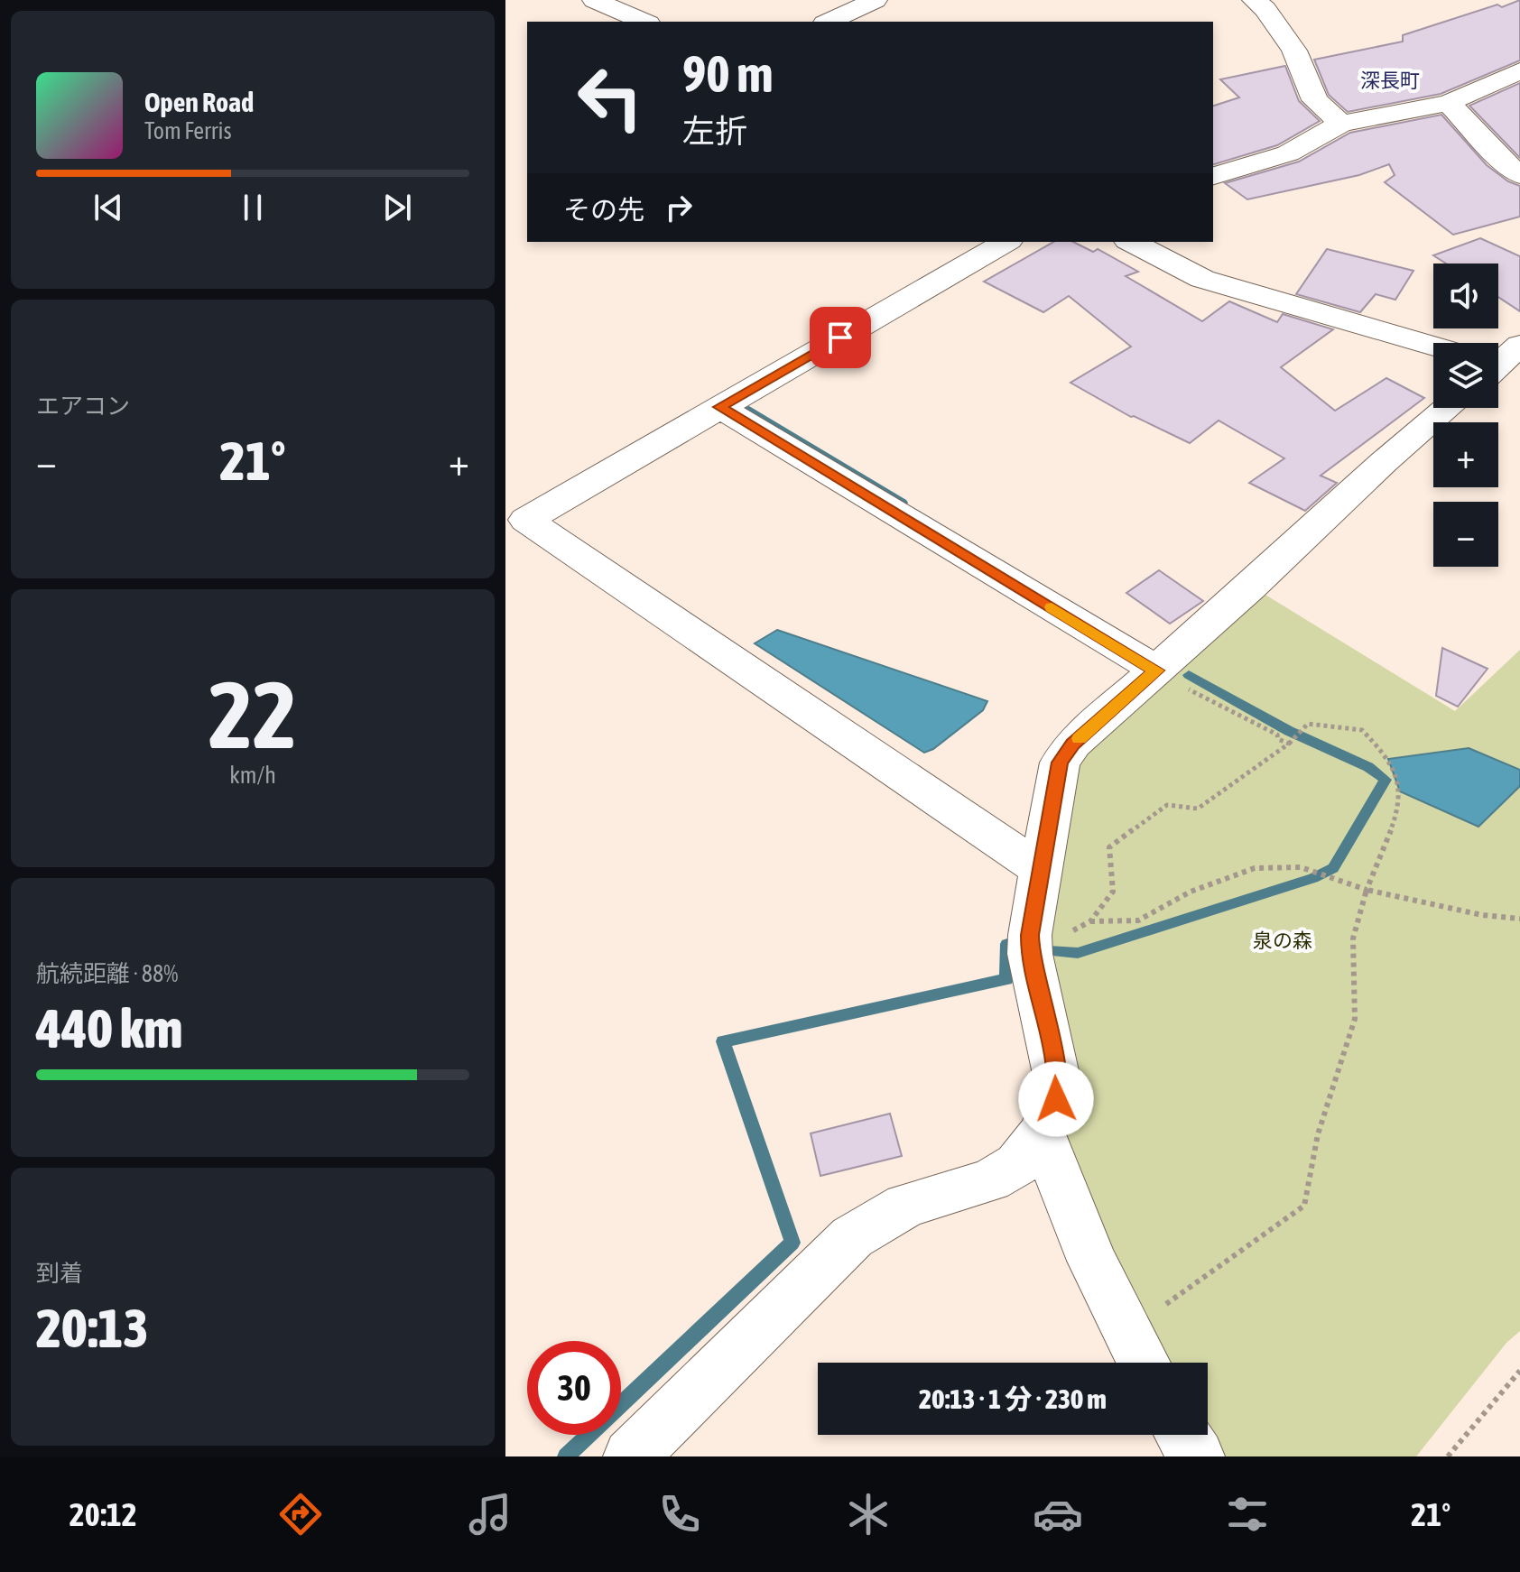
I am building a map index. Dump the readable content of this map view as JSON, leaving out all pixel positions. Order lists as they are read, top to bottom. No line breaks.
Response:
{"districts":["深長町"],"parks":["泉の森"],"page":{"turn":["90 m","左折"],"song":["Open Road","Tom Ferris"],"then":"その先","map_buttons":["+","−"],"tile":["エアコン",["22","km/h"],["航続距離 · 88%","440 km"],["到着","20:13"]],"heat":["−","21°","+"],"limit":"30","trip":"20:13 · 1 分 · 230 m","tabs":["20:12","21°"]}}
